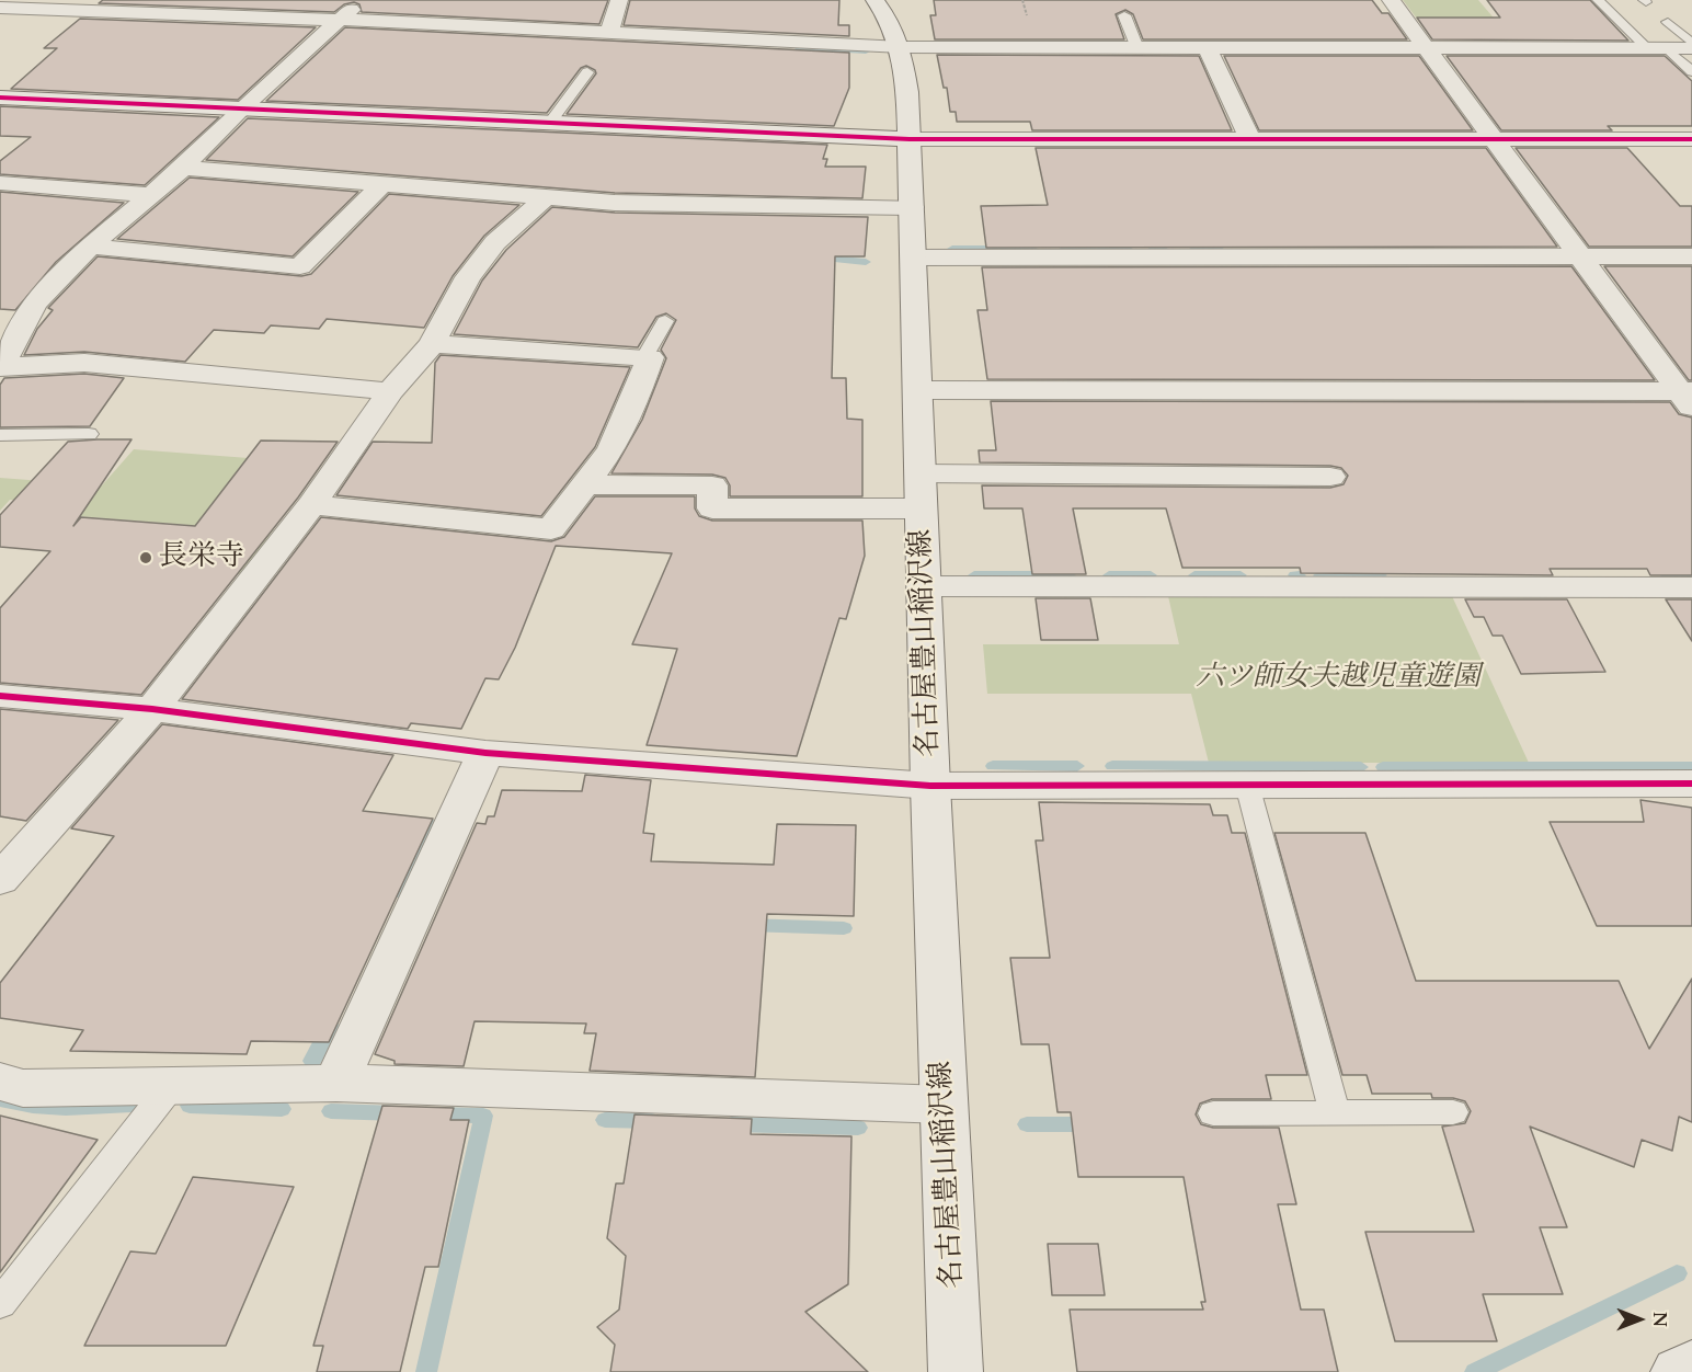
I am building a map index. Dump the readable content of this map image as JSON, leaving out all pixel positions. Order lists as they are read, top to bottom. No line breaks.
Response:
{"streets":{"street":["名古屋豊山稲沢線"]},"parks":["六ツ師女夫越児童遊園"],"places":["長栄寺"],"north":"right"}
